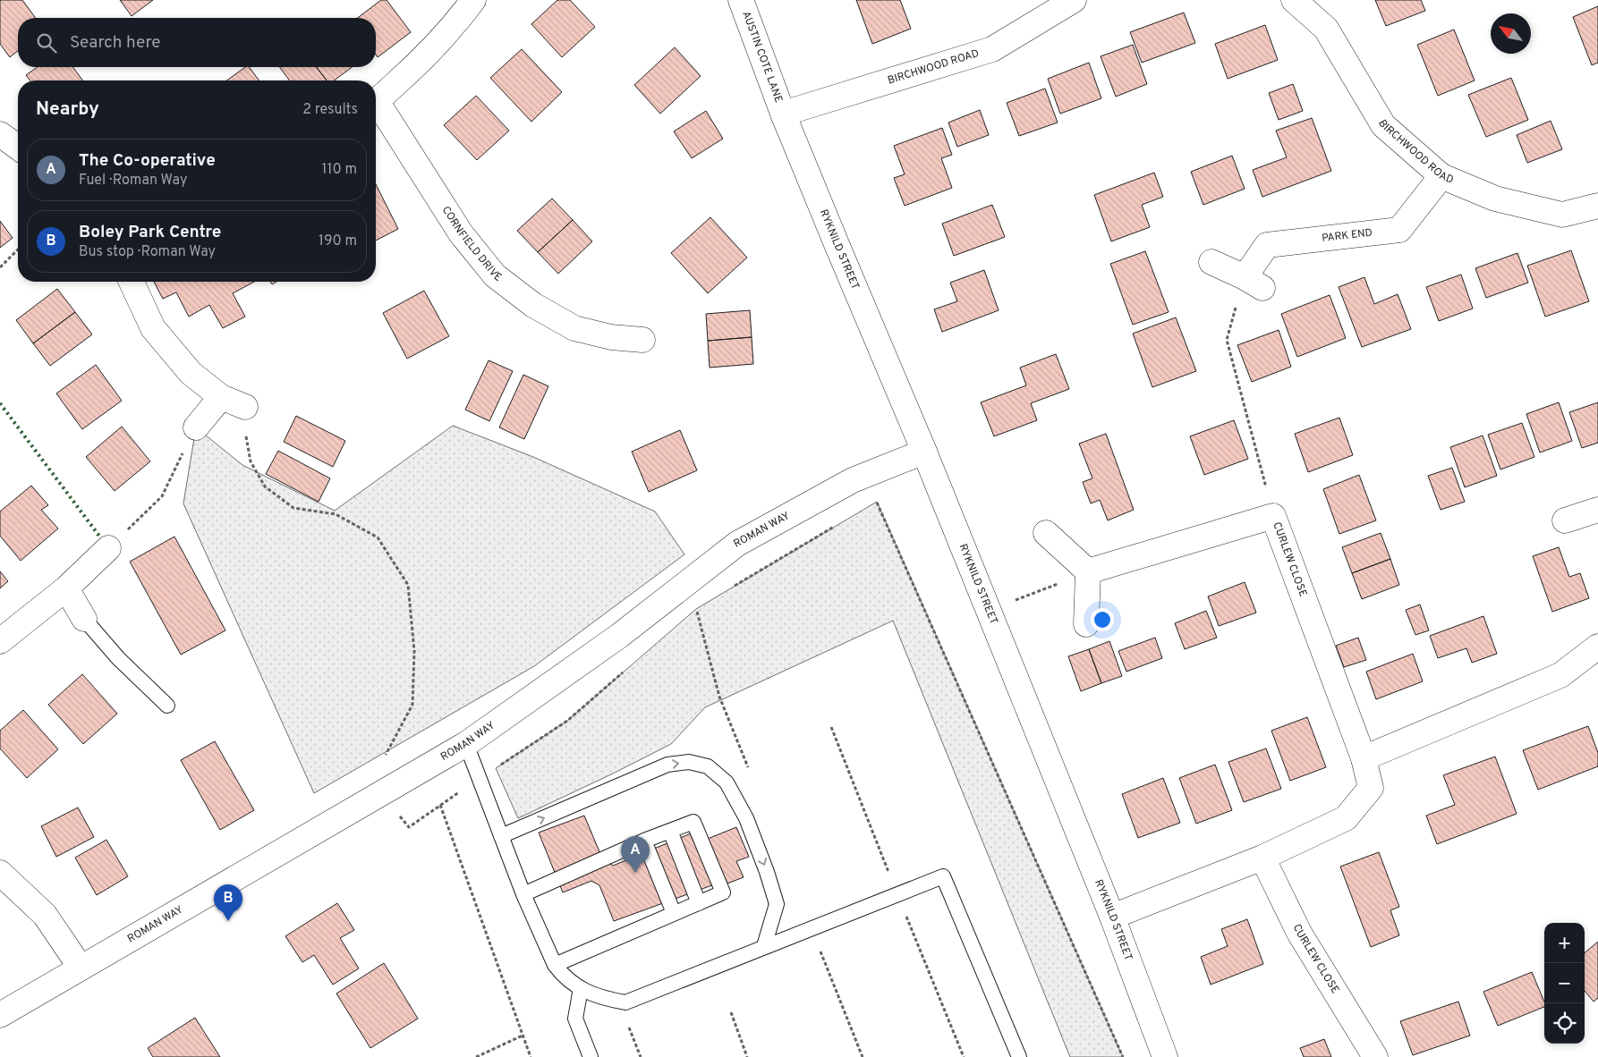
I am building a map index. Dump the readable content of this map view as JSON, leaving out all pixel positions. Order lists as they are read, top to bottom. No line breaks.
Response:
{"streets":{"street":["AUSTIN COTE LANE","BIRCHWOOD ROAD","PARK END","CORNFIELD DRIVE","RYKNILD STREET","ROMAN WAY","CURLEW CLOSE"]},"crossings":[["AUSTIN COTE LANE","BIRCHWOOD ROAD"],["AUSTIN COTE LANE","RYKNILD STREET"],["BIRCHWOOD ROAD","PARK END"],["BIRCHWOOD ROAD","RYKNILD STREET"],["RYKNILD STREET","ROMAN WAY"],["RYKNILD STREET","CURLEW CLOSE"]],"north":"top left","page":{"search":"Search here","heading":["Nearby","2 results"],"list":[{"mark":"A","name":"The Co-operative","note":"Fuel · Roman Way","value":"110 m"},{"mark":"B","name":"Boley Park Centre","note":"Bus stop · Roman Way","value":"190 m"}],"pins":["A","B"],"map_buttons":["+","−"]}}
